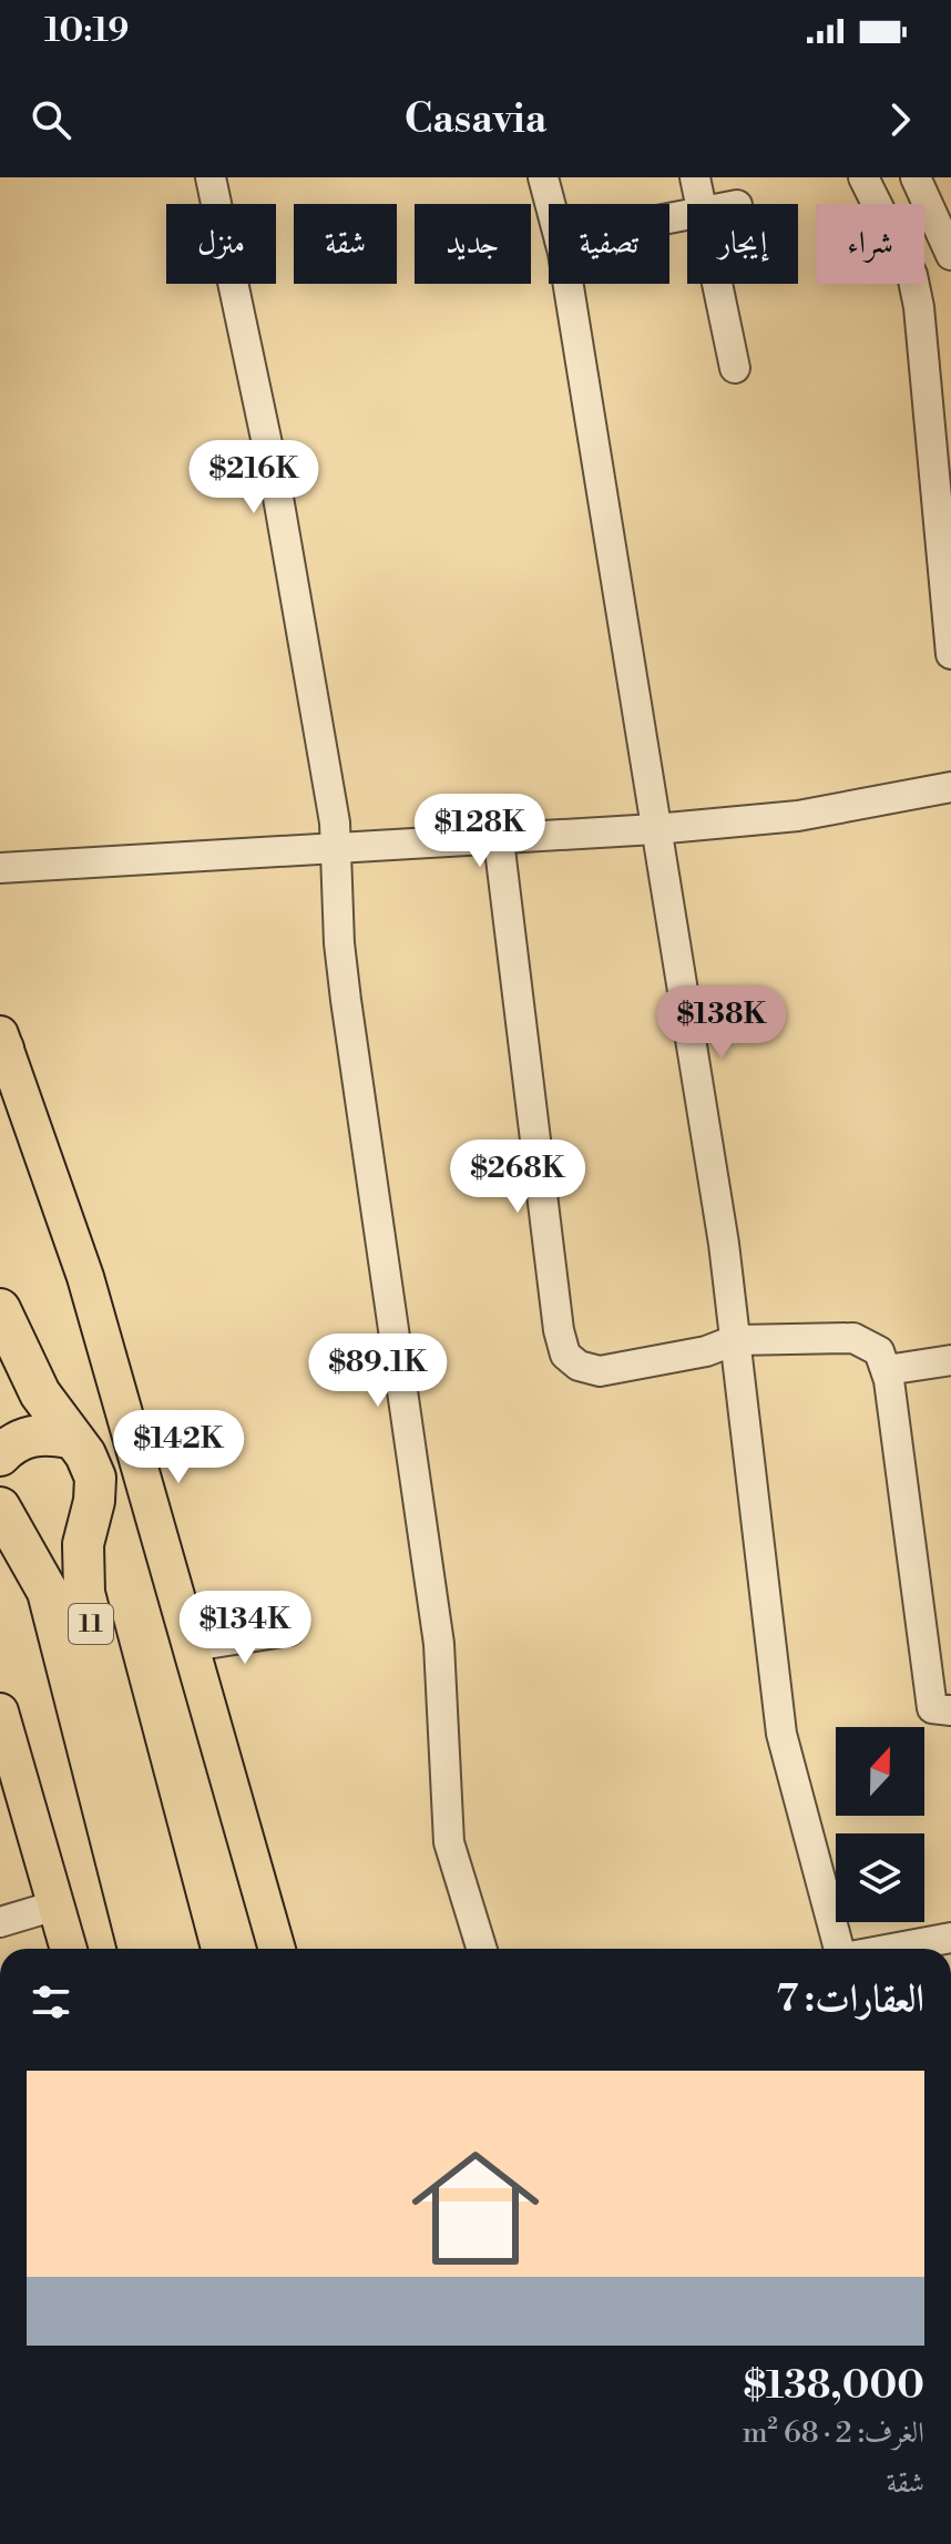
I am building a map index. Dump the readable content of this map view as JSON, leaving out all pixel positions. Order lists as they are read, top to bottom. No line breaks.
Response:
{"streets":{"highway":["11"]},"north":"top","page":{"status":"10:19","header":"Casavia","chip":["شراء","إيجار","تصفية","جديد","شقة","منزل"],"price":["$216K","$128K","$138K","$268K","$89.1K","$142K","$134K"],"heading":"العقارات: 7","list":[{"name":"$138,000","note":"الغرف: 2 · 68 m² · شقة"}]}}
